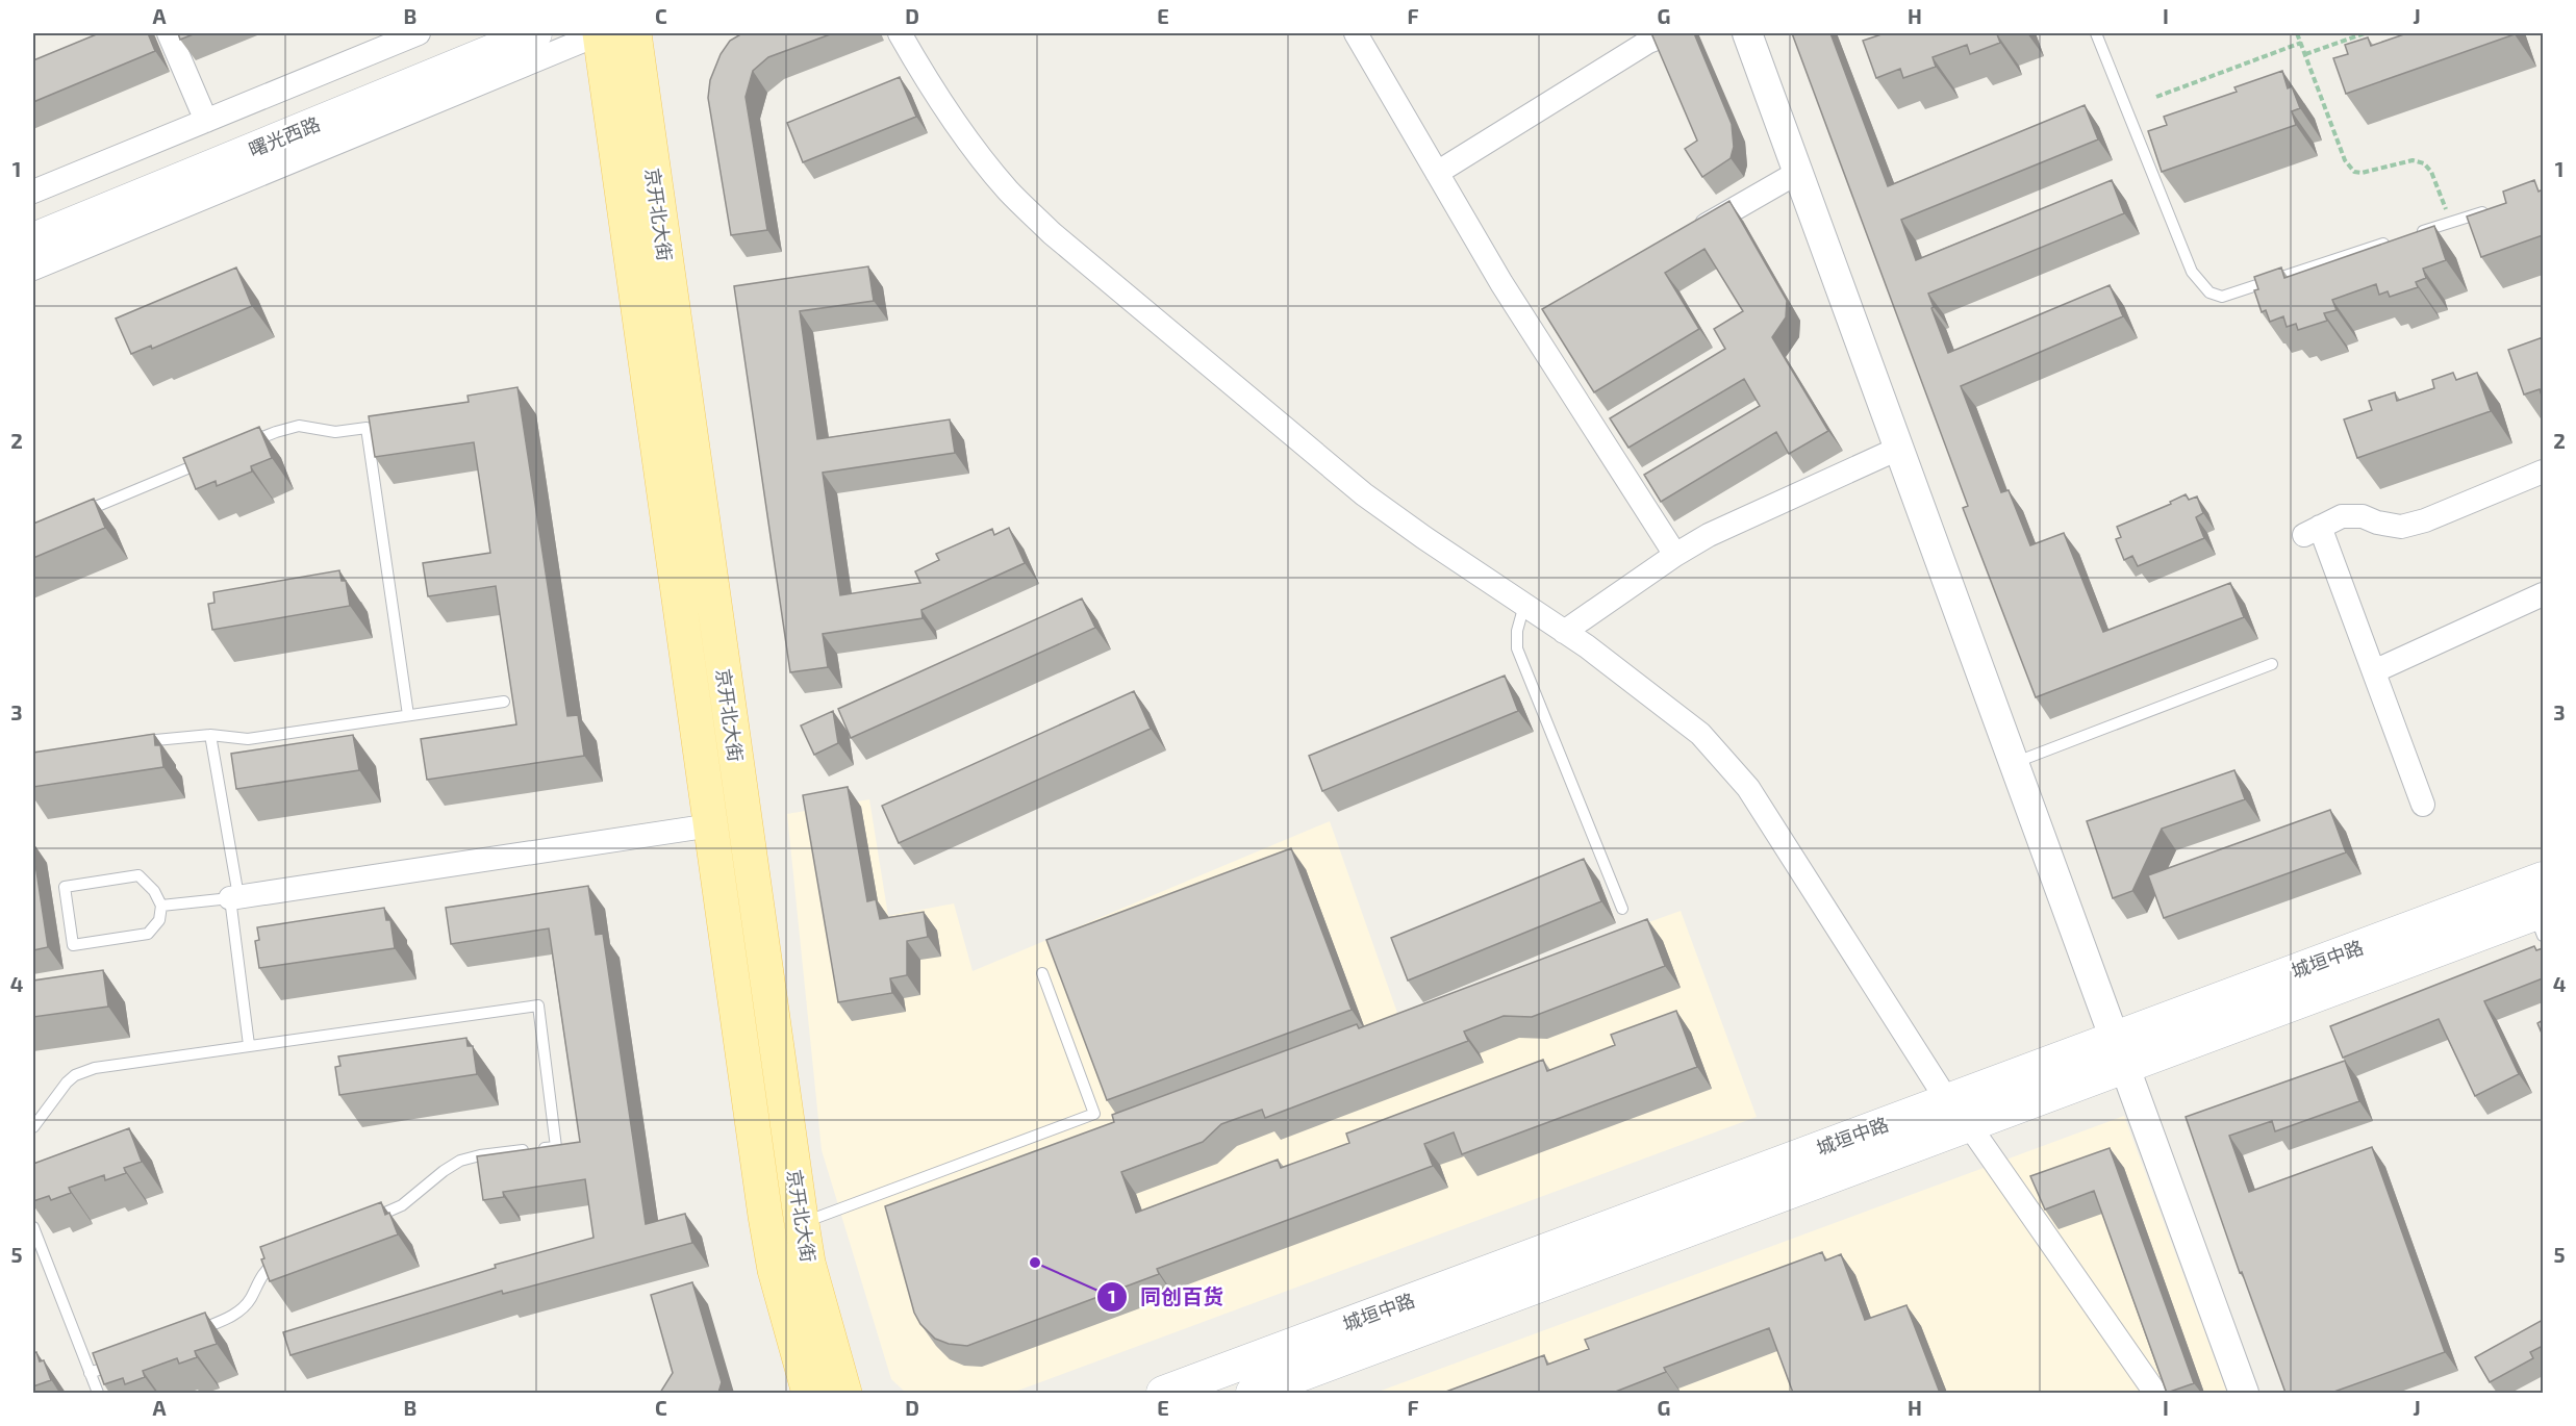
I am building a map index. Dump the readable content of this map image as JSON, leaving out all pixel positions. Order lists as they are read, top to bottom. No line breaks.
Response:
{"streets":{"main road":["曙光西路","京开北大街","城垣中路"]},"places":["同创百货"],"grid":{"columns":["A","B","C","D","E","F","G","H","I","J"],"rows":["1","2","3","4","5"]}}
